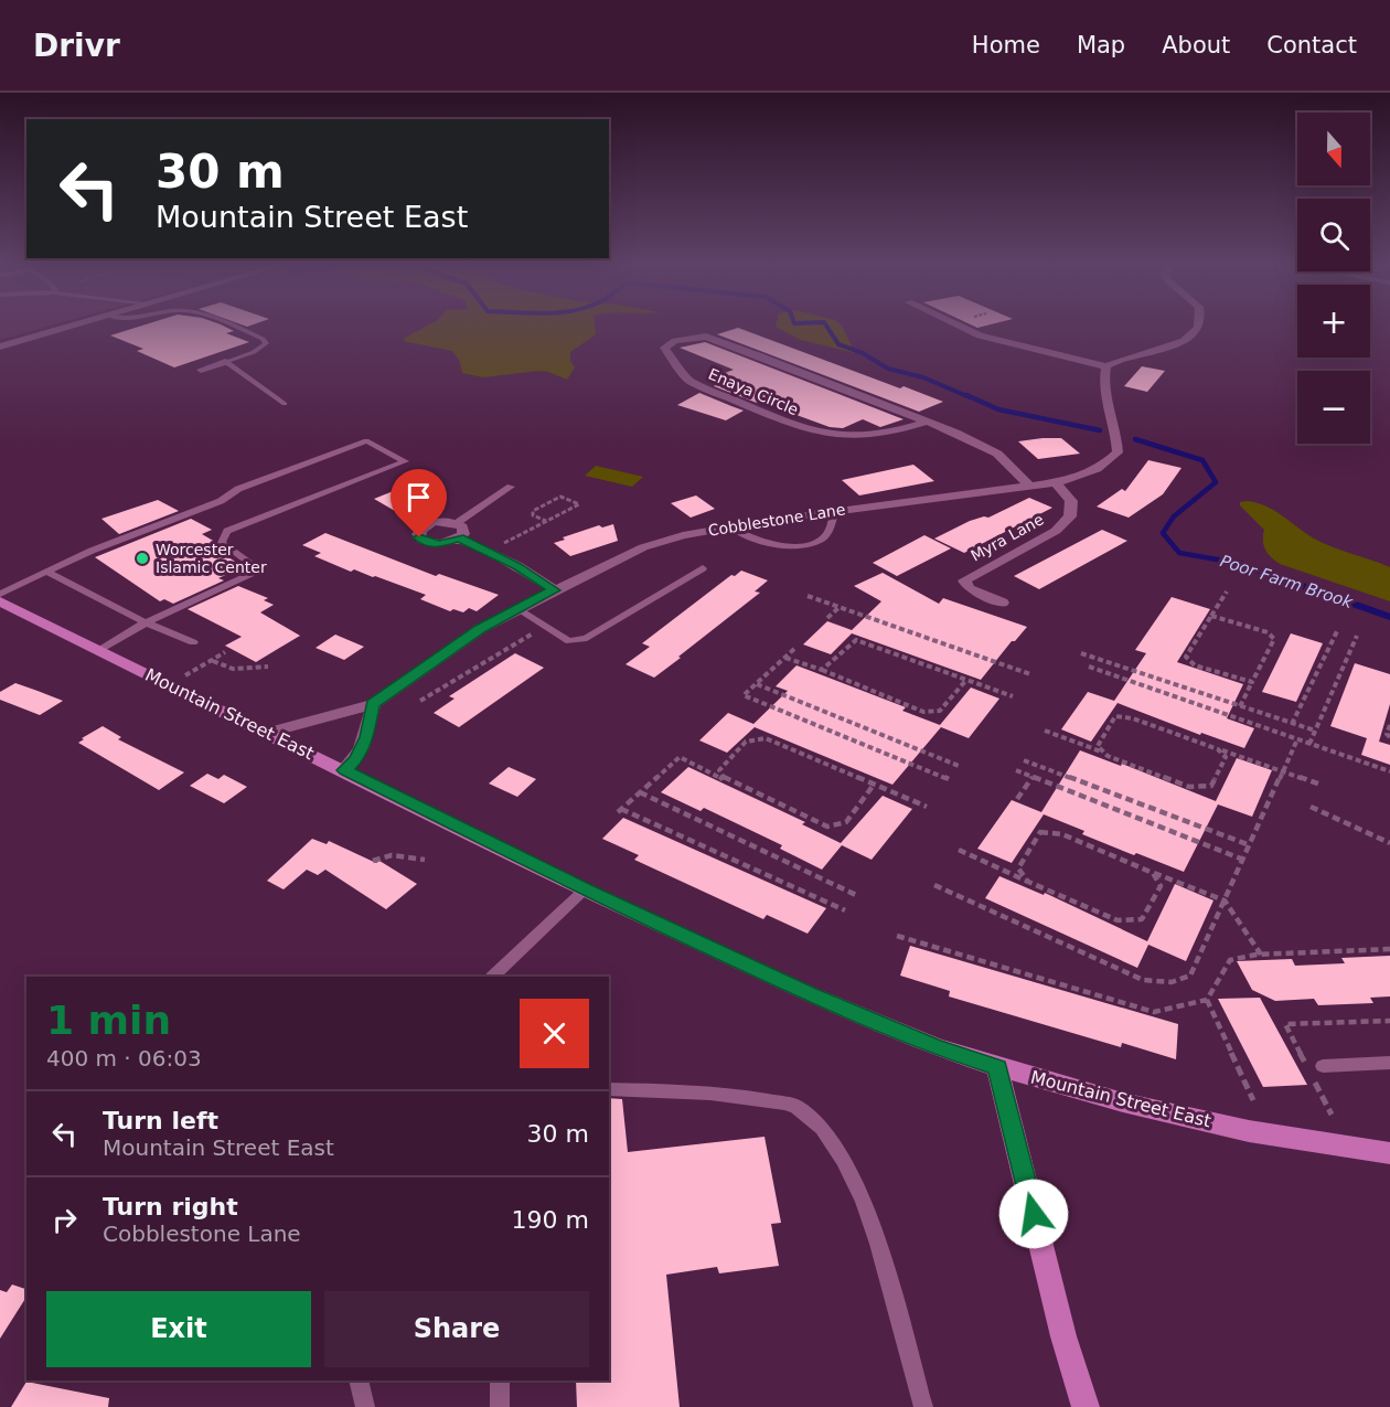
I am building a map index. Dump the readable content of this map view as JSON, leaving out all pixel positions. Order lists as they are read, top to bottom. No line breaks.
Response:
{"streets":{"main road":["Mountain Street East"],"street":["Enaya Circle","Cobblestone Lane","Myra Lane"]},"crossings":[["Enaya Circle","Cobblestone Lane"],["Cobblestone Lane","Myra Lane"],["Cobblestone Lane","Mountain Street East"]],"water":["Poor Farm Brook"],"places":["Worcester Islamic Center"],"north":"bottom","page":{"header":"Drivr","nav":["Home","Map","About","Contact"],"map_buttons":["+","−"],"turn":["30 m","Mountain Street East"],"heading":["1 min","400 m · 06:03"],"list":[{"name":"Turn left","note":"Mountain Street East","value":"30 m"},{"name":"Turn right","note":"Cobblestone Lane","value":"190 m"}],"buttons":["Exit","Share"]}}
